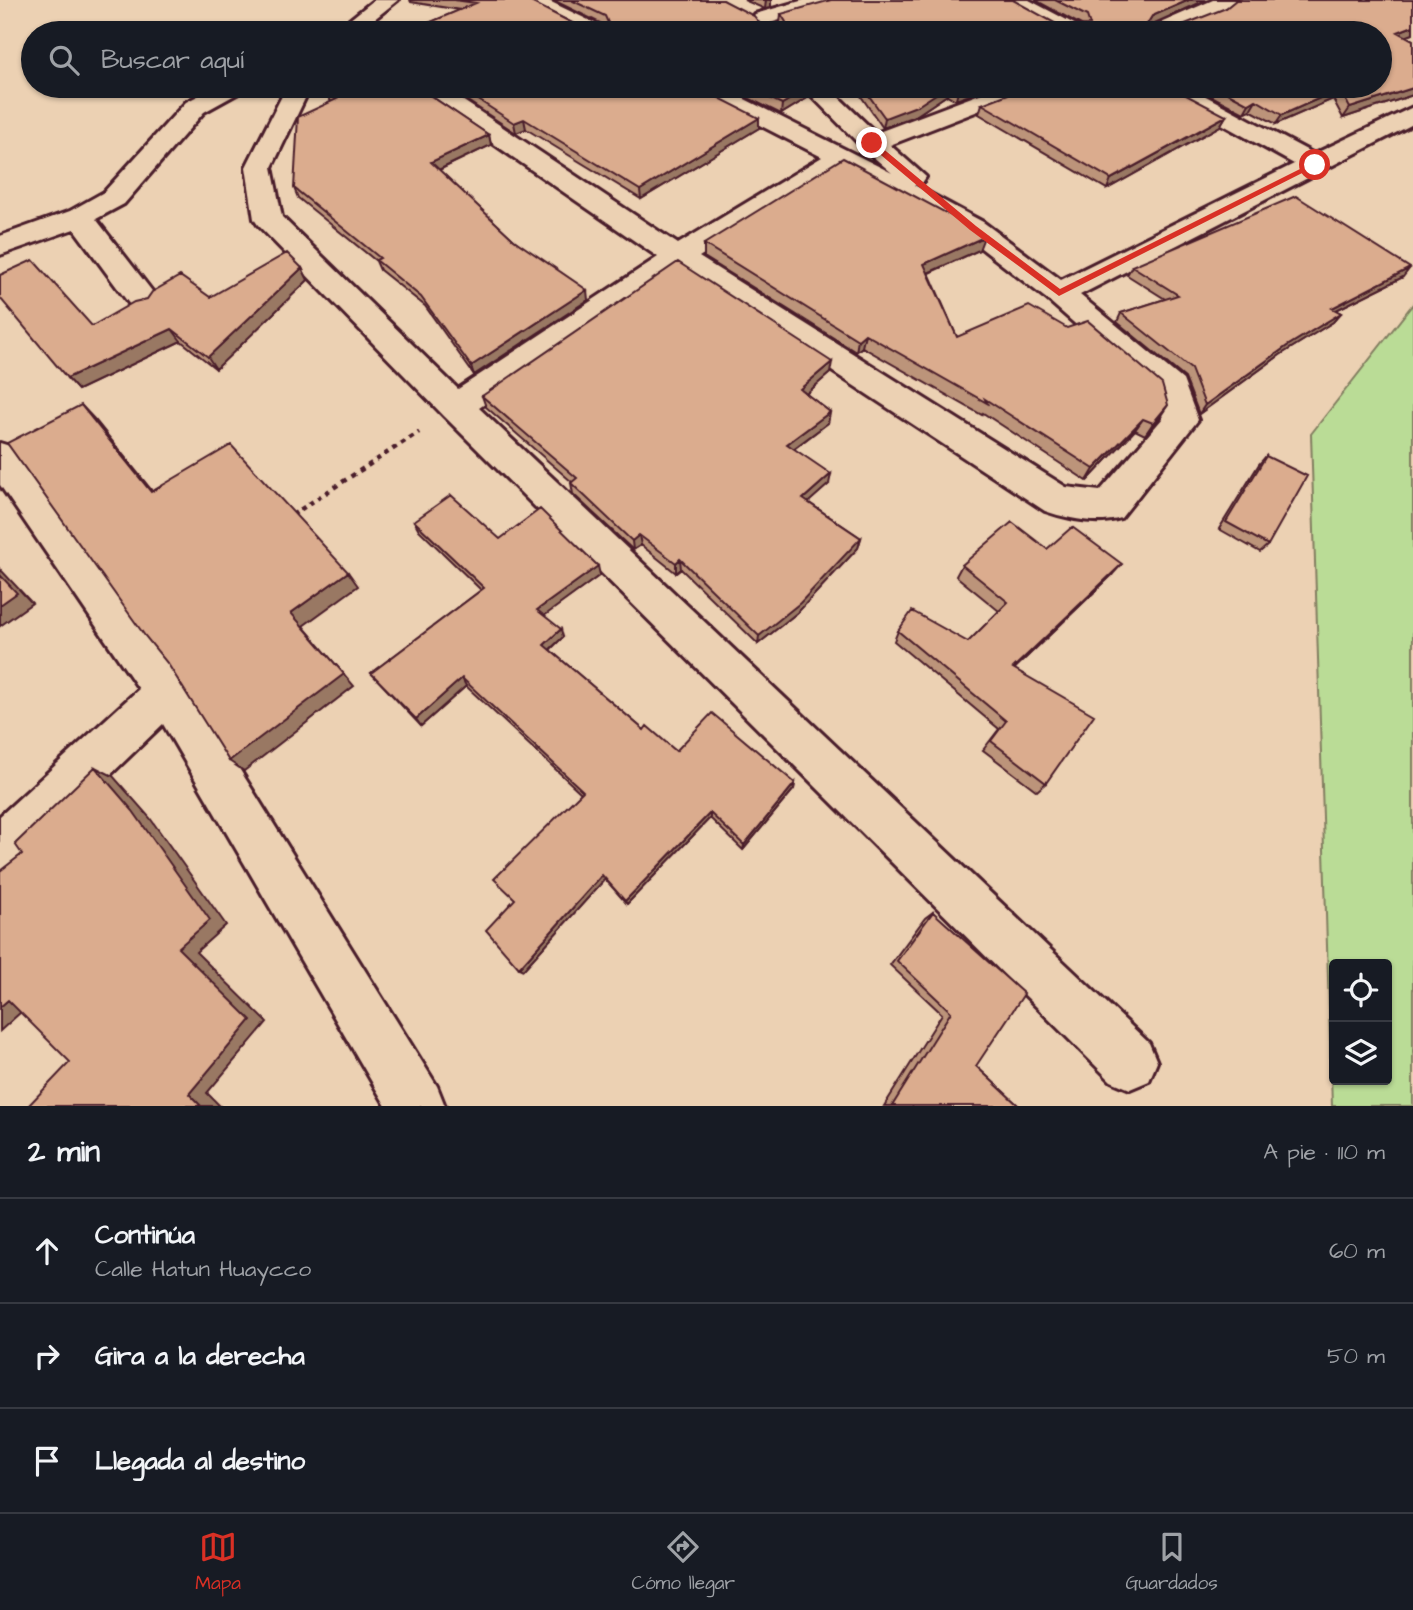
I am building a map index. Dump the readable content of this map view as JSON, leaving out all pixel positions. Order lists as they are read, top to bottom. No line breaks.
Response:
{"page":{"search":"Buscar aquí","heading":["2 min","A pie · 110 m"],"list":[["Continúa","Calle Hatun Huaycco","60 m"],["Gira a la derecha","50 m"],"Llegada al destino"],"nav":["Mapa","Cómo llegar","Guardados"]}}
